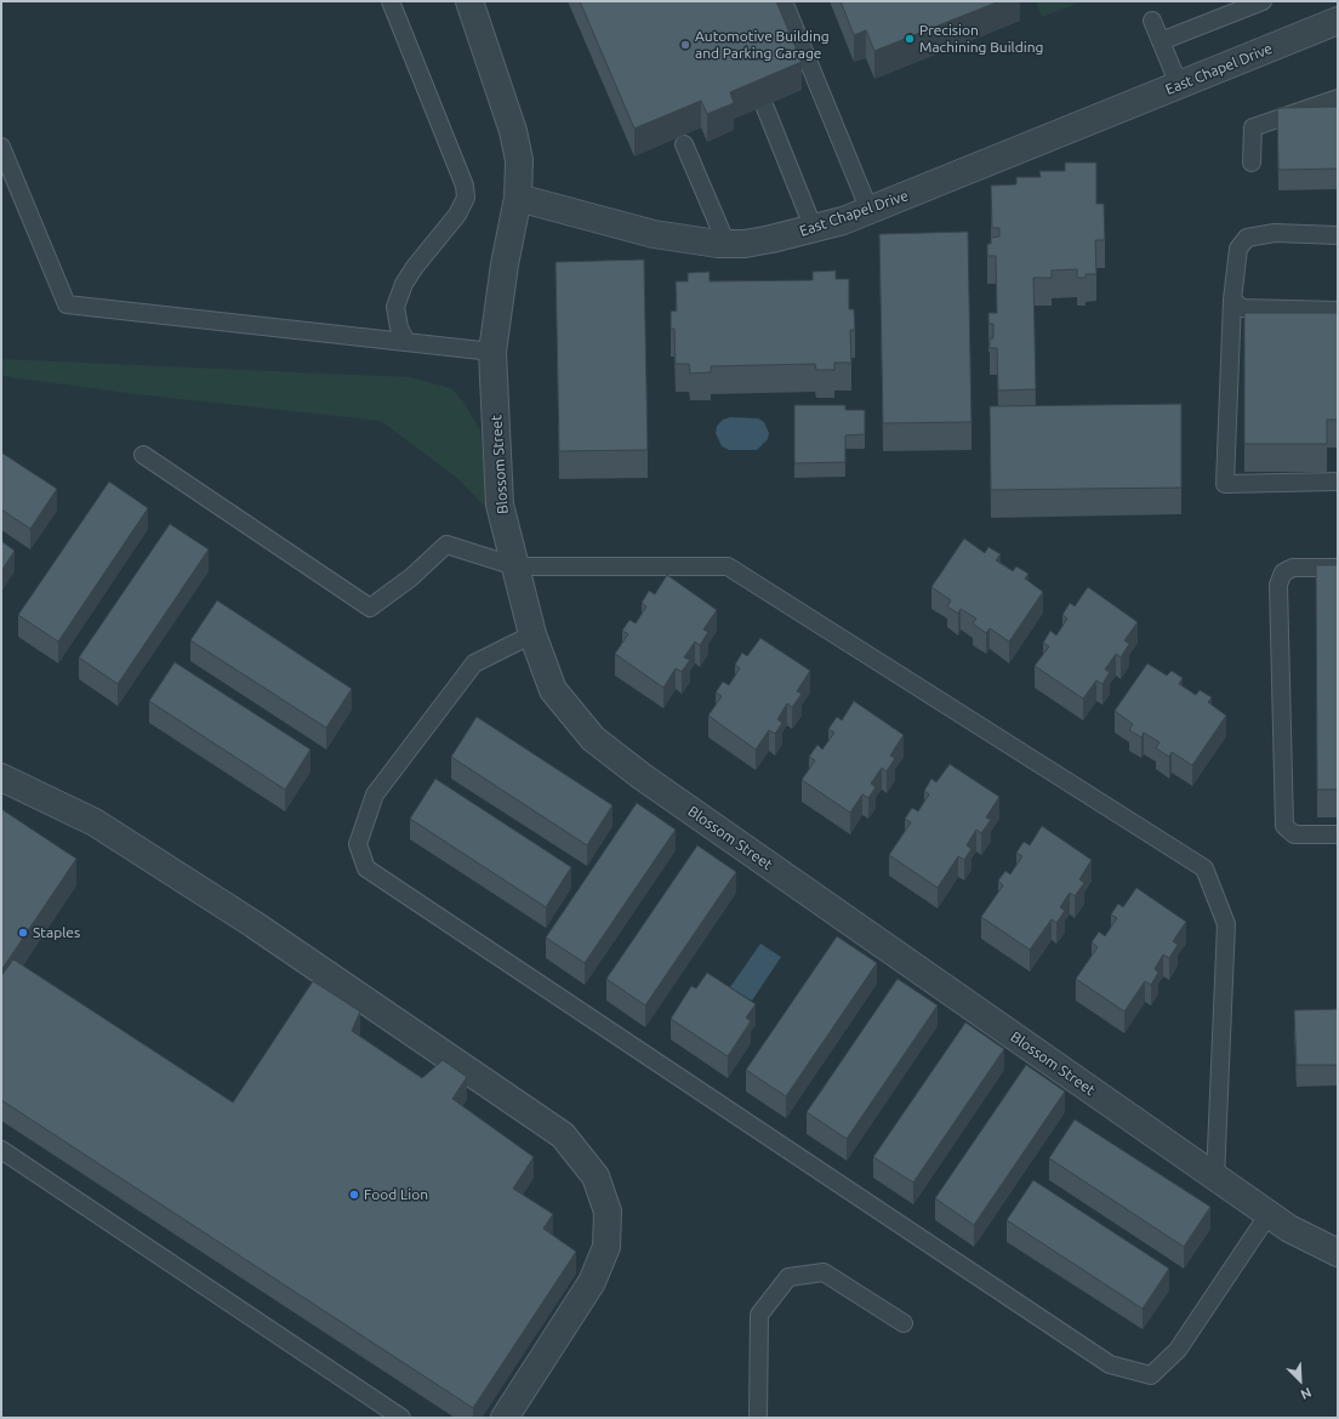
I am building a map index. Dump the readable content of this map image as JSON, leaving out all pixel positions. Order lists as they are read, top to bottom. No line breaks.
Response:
{"streets":{"street":["East Chapel Drive","Blossom Street"]},"crossings":[["East Chapel Drive","Blossom Street"]],"places":["Precision Machining Building","Automotive Building and Parking Garage","Staples","Food Lion"],"north":"bottom right"}
